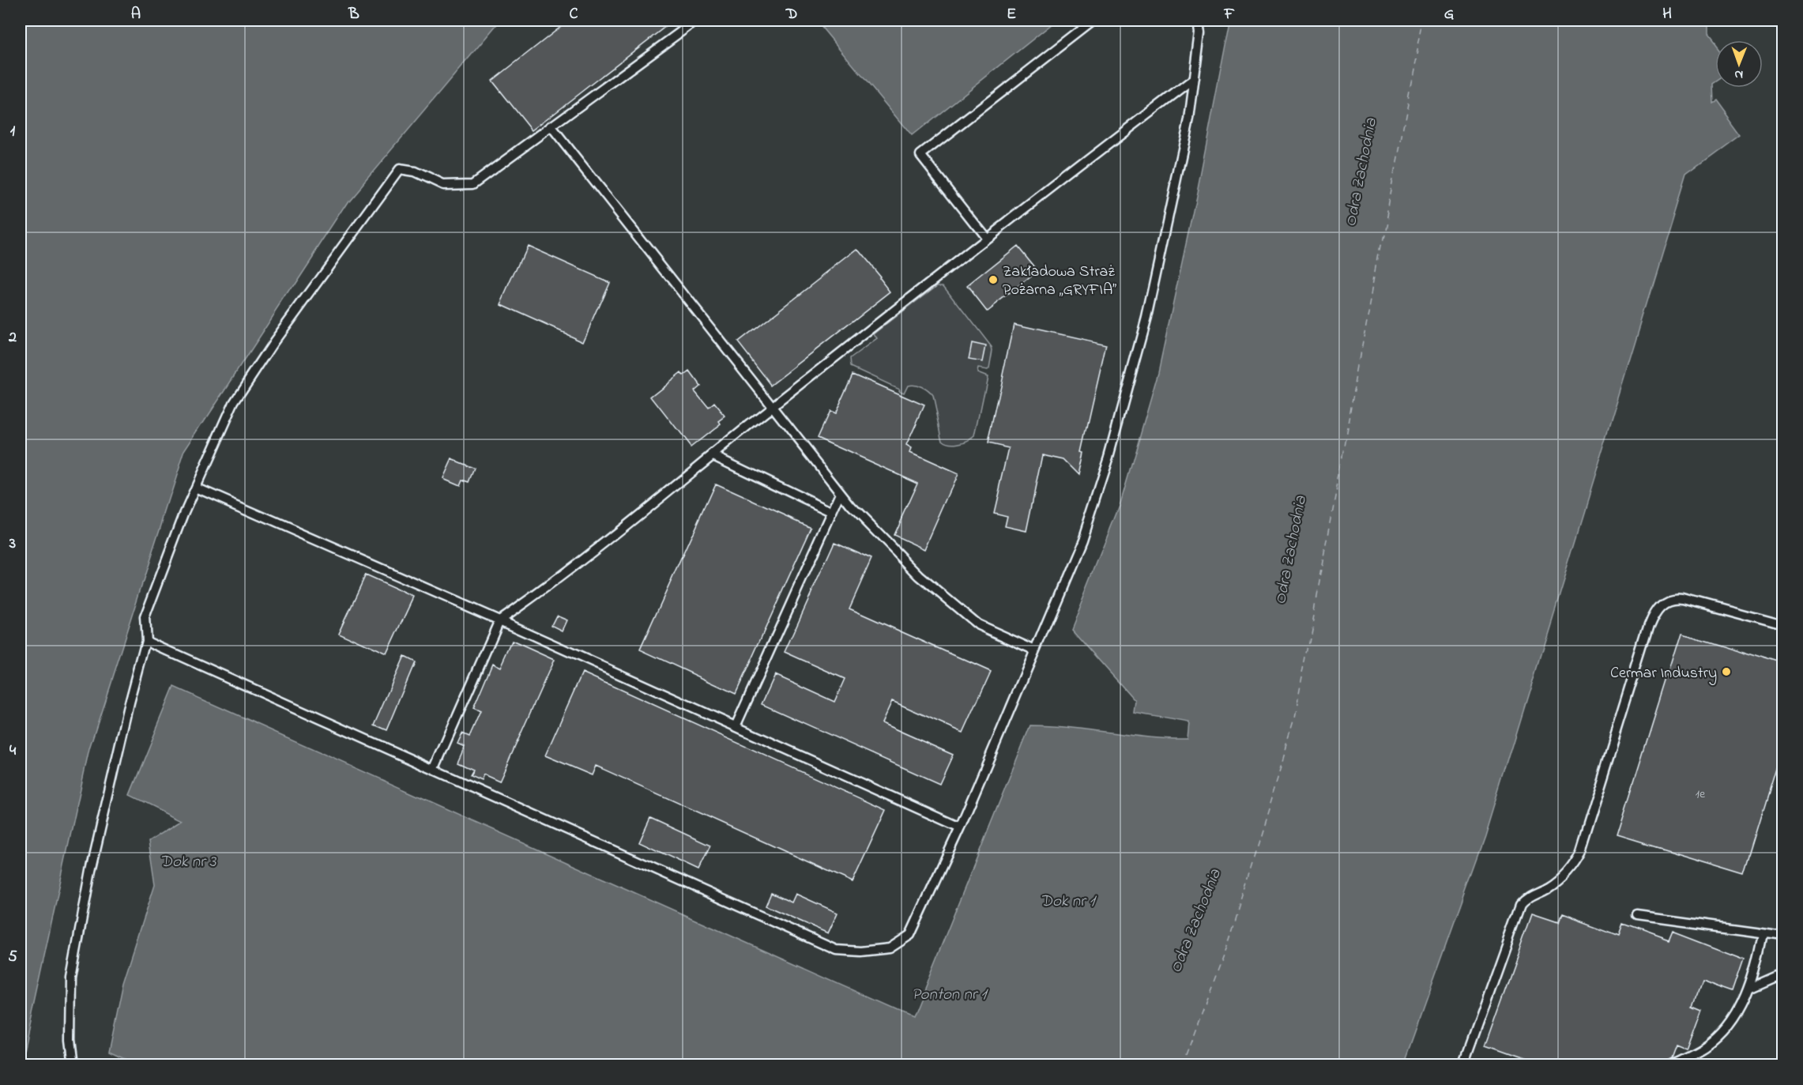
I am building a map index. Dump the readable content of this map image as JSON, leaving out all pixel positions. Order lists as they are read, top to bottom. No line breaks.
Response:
{"water":["Odra Zachodnia","Dok nr 3","Dok nr 1","Ponton nr 1"],"places":["Zakładowa Straż Pożarna „GRYFIA”","Cermar Industry"],"house_numbers":["1e"],"north":"bottom","grid":{"columns":["A","B","C","D","E","F","G","H"],"rows":["1","2","3","4","5"]}}
